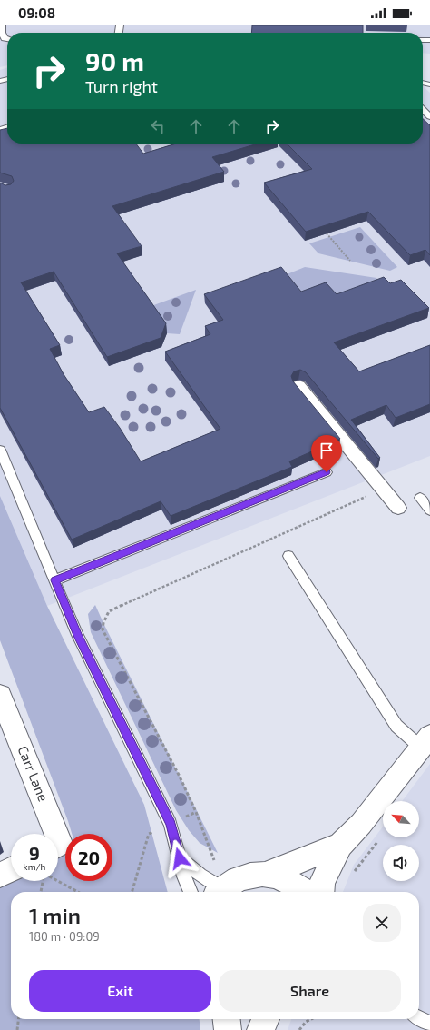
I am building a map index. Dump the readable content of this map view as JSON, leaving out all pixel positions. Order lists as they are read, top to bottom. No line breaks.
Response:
{"streets":{"street":["Carr Lane"]},"north":"top left","page":{"status":"09:08","turn":["90 m","Turn right"],"speed":"9 km/h","limit":"20","heading":["1 min","180 m · 09:09"],"buttons":["Exit","Share"]}}
